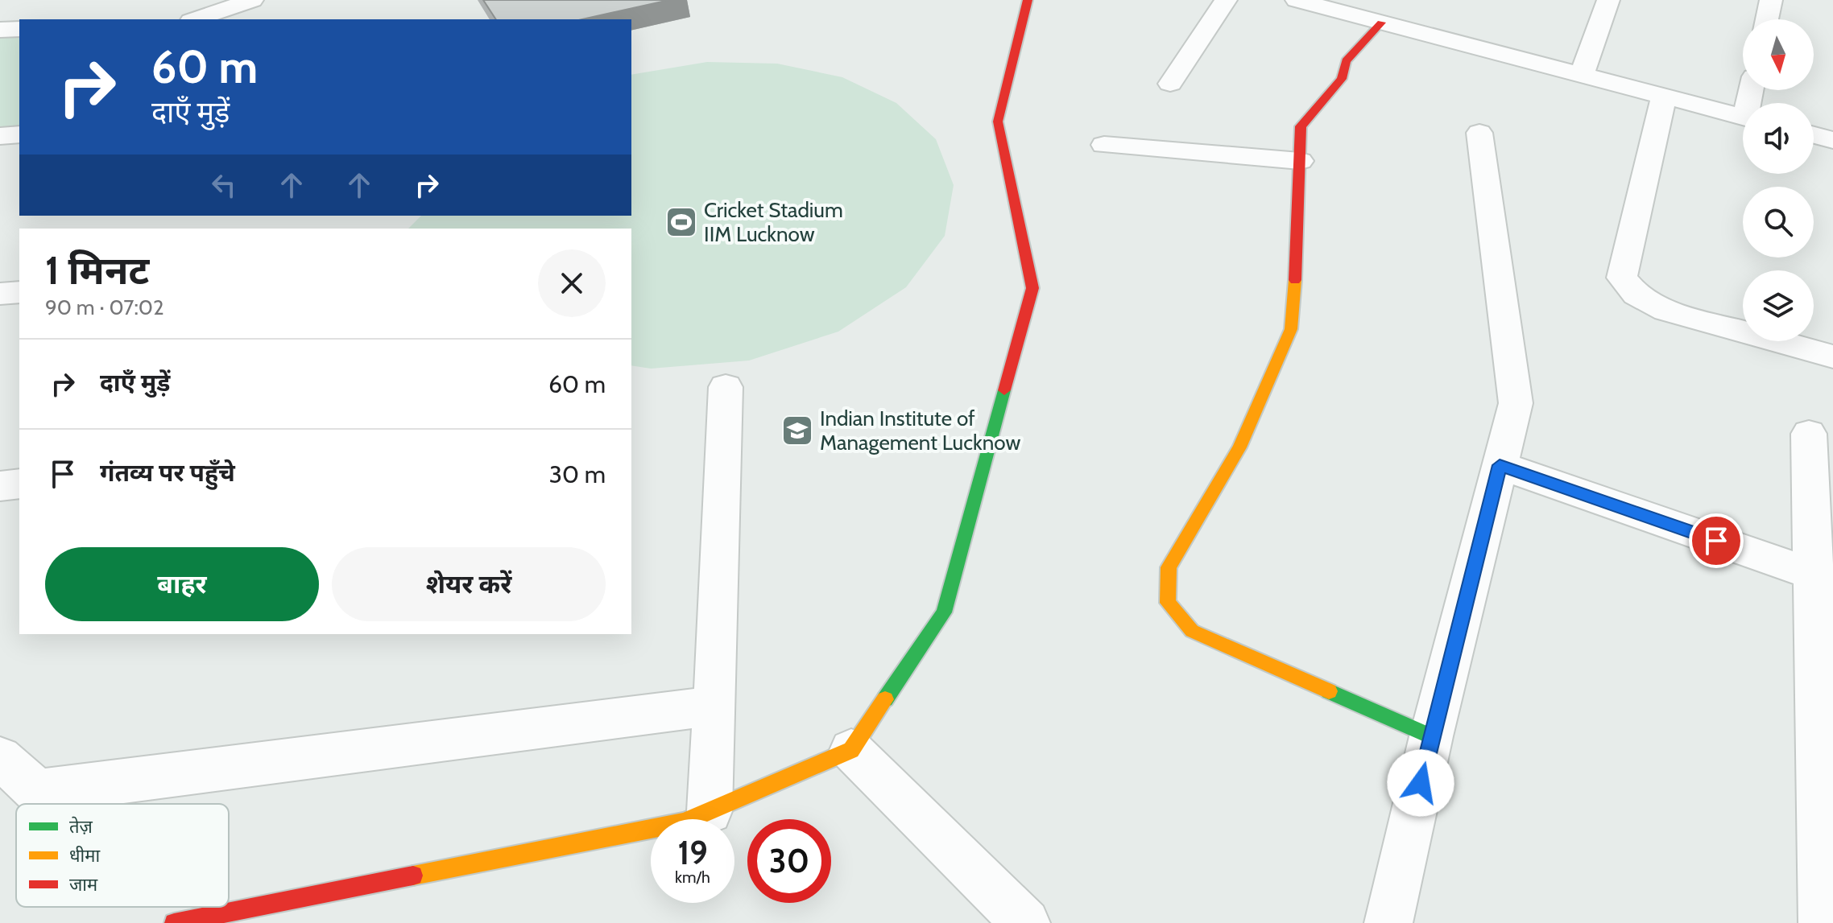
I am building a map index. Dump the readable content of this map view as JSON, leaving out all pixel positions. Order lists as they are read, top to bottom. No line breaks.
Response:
{"places":{"sports":["Cricket Stadium IIM Lucknow"],"school or university":["Indian Institute of Management Lucknow"]},"legend":["तेज़","धीमा","जाम"],"north":"bottom","page":{"turn":["60 m","दाएँ मुड़ें"],"heading":["1 मिनट","90 m · 07:02"],"list":[{"name":"दाएँ मुड़ें","value":"60 m"},{"name":"गंतव्य पर पहुँचे","value":"30 m"}],"buttons":["बाहर","शेयर करें"],"speed":"19 km/h","limit":"30"}}
